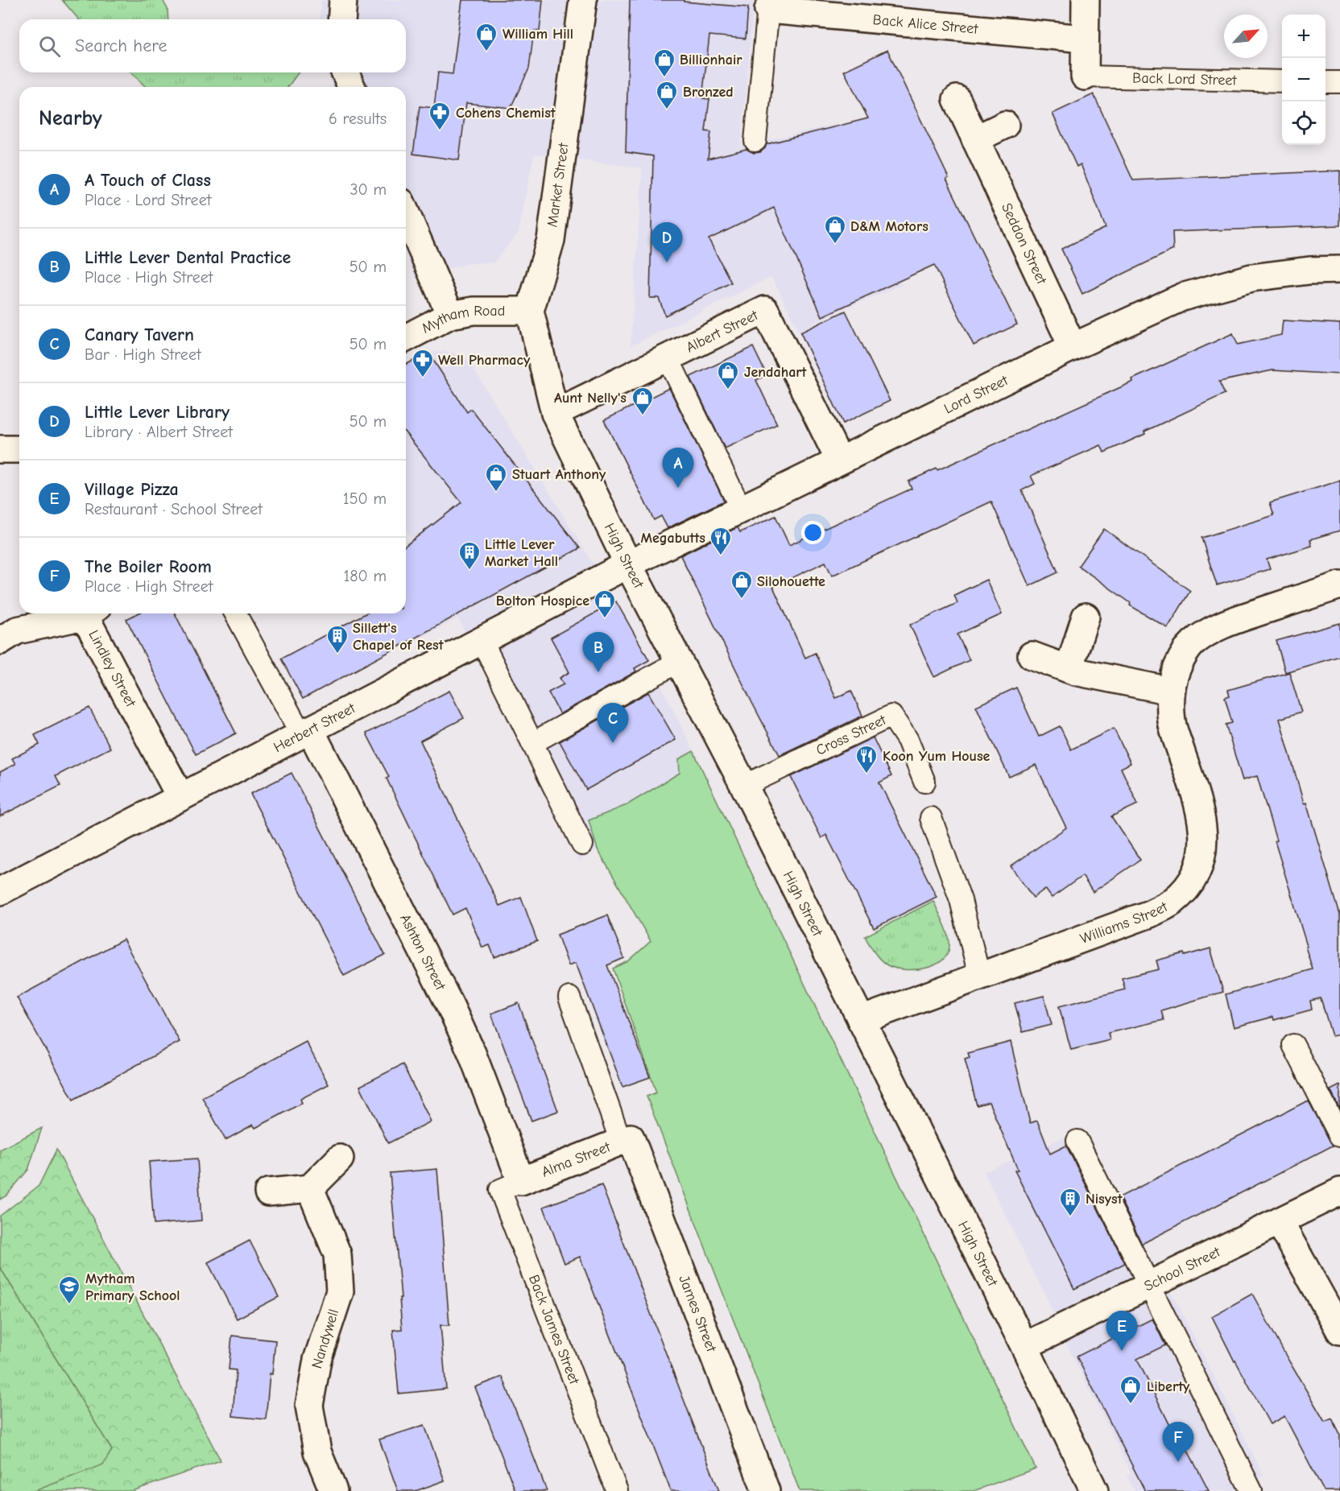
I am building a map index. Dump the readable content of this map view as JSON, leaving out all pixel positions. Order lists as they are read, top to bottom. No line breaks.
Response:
{"streets":{"street":["Back Alice Street","Market Street","Seddon Street","Mytham Road","Albert Street","Lord Street","High Street","Lindley Street","Herbert Street","Williams Street","Ashton Street","Alma Street","School Street","James Street","Nandywell"],"lane":["Back Lord Street","Cross Street","Back James Street"]},"crossings":[["Market Street","Mytham Road"],["Market Street","High Street"],["Seddon Street","Lord Street"],["Mytham Road","High Street"],["Albert Street","Lord Street"],["Albert Street","High Street"],["Lord Street","High Street"],["Lord Street","Herbert Street"],["High Street","Herbert Street"],["High Street","Cross Street"],["High Street","Williams Street"],["High Street","School Street"],["Lindley Street","Herbert Street"],["Herbert Street","Ashton Street"],["Ashton Street","Alma Street"],["Ashton Street","Back James Street"],["Alma Street","James Street"],["Alma Street","Back James Street"]],"places":{"shop":["William Hill","Billionhair","Bronzed","D&M Motors","Jendahart","Aunt Nelly's","Stuart Anthony","Silohouette","Bolton Hospice","Liberty"],"pharmacy":["Cohens Chemist","Well Pharmacy"],"restaurant":["Megabutts","Koon Yum House"],"building":["Little Lever Market Hall","Sillett's Chapel of Rest","Nisyst"],"school or university":["Mytham Primary School"]},"north":"top right","page":{"map_buttons":["+","−"],"search":"Search here","heading":["Nearby","6 results"],"list":[{"mark":"A","name":"A Touch of Class","note":"Place · Lord Street","value":"30 m"},{"mark":"B","name":"Little Lever Dental Practice","note":"Place · High Street","value":"50 m"},{"mark":"C","name":"Canary Tavern","note":"Bar · High Street","value":"50 m"},{"mark":"D","name":"Little Lever Library","note":"Library · Albert Street","value":"50 m"},{"mark":"E","name":"Village Pizza","note":"Restaurant · School Street","value":"150 m"},{"mark":"F","name":"The Boiler Room","note":"Place · High Street","value":"180 m"}],"pins":["D","A","B","C","E","F"]}}
